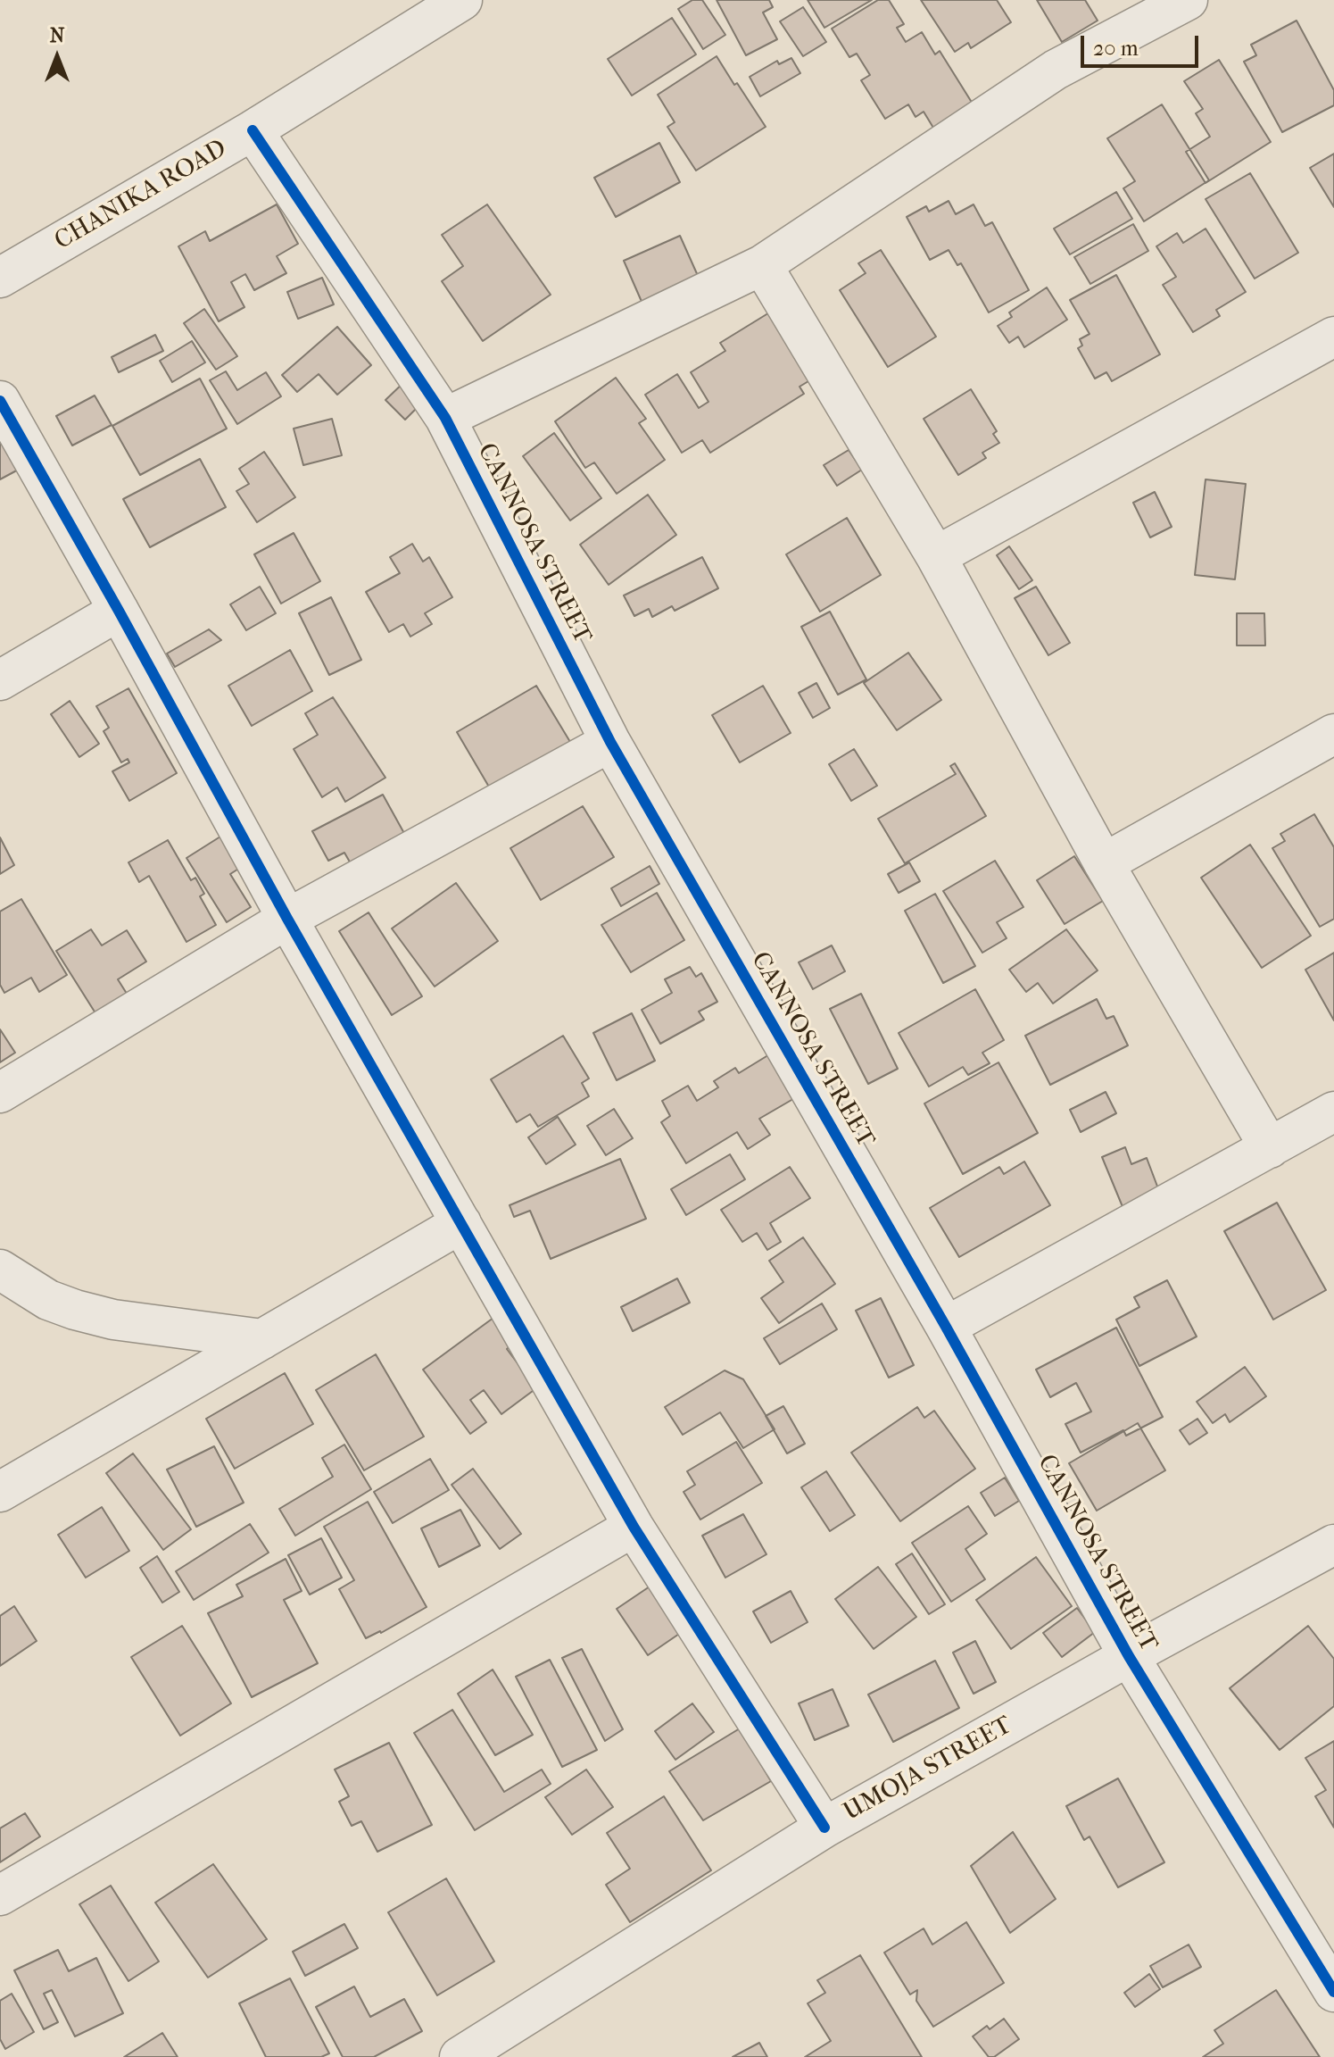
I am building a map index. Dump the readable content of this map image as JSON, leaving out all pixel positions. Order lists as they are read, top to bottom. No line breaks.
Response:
{"streets":{"street":["CHANIKA ROAD","CANNOSA STREET","UMOJA STREET"]},"crossings":[["CHANIKA ROAD","CANNOSA STREET"],["CANNOSA STREET","UMOJA STREET"]],"scale_bar":"20 m","north":"top"}
